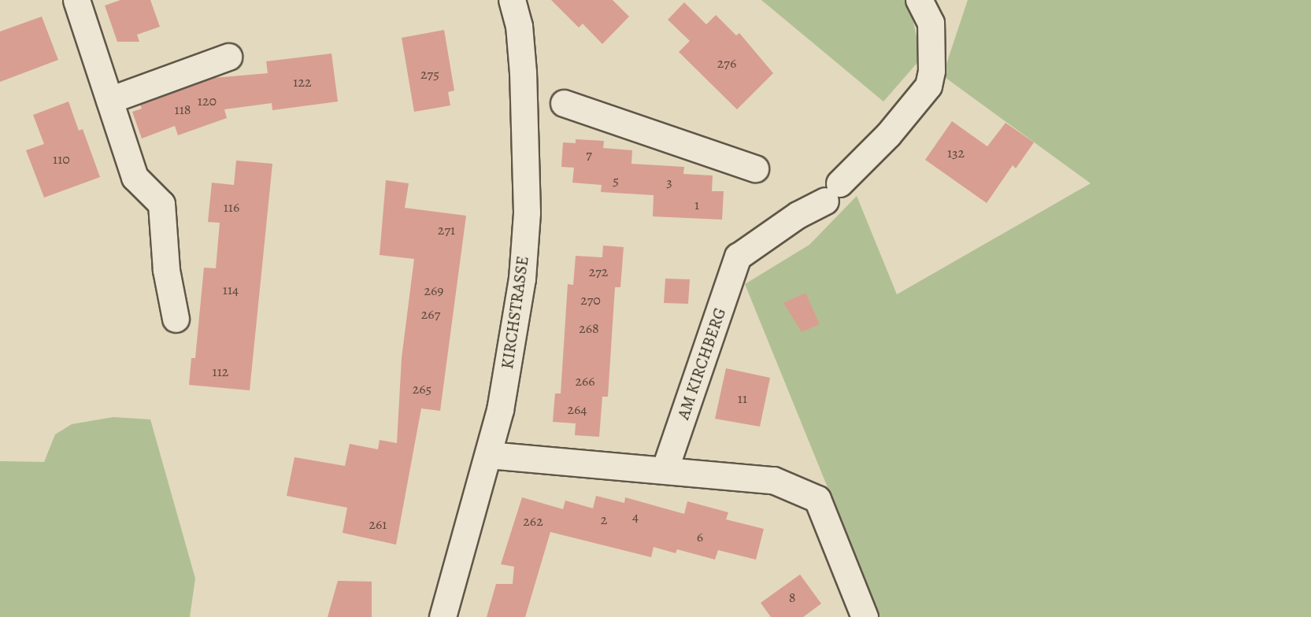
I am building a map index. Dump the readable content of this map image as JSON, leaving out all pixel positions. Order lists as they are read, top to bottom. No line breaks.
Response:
{"streets":{"street":["KIRCHSTRASSE","AM KIRCHBERG"]},"house_numbers":["276","275","122","120","118","132","7","110","5","3","1","116","271","272","114","269","270","267","268","112","266","265","11","264","4","2","262","261","6","8"]}
